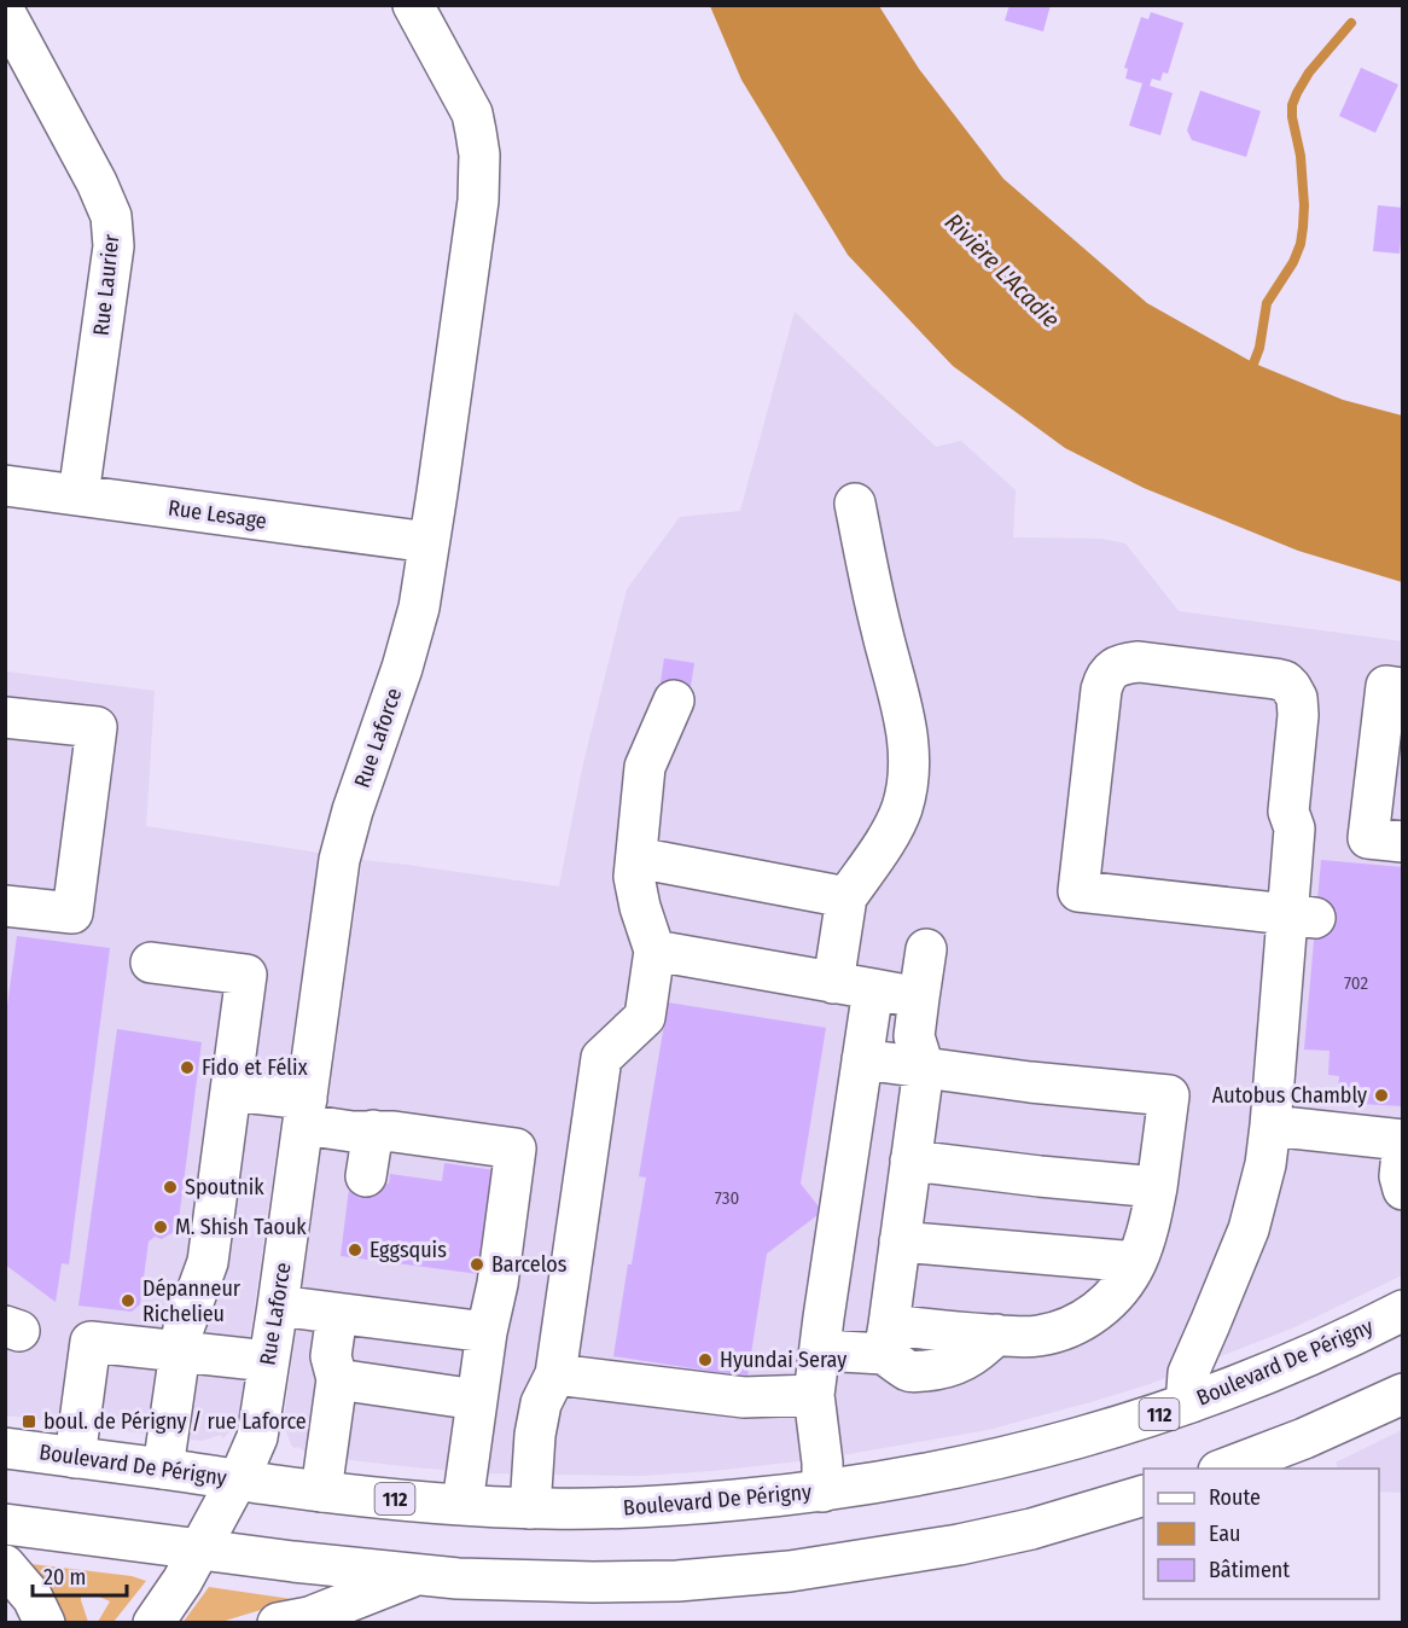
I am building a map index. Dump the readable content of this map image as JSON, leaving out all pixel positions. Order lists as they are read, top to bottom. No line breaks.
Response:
{"streets":{"main road":["Rue Laurier","Rue Lesage","Rue Laforce","Boulevard De Périgny","112"]},"crossings":[["Rue Laurier","Rue Lesage"],["Rue Lesage","Rue Laforce"],["Rue Laforce","Boulevard De Périgny"]],"water":["Rivière L'Acadie"],"places":{"other":["Fido et Félix","Autobus Chambly","Spoutnik","M. Shish Taouk","Eggsquis","Barcelos","Dépanneur Richelieu","Hyundai Seray"],"transit":["boul. de Périgny / rue Laforce"]},"house_numbers":["702","730"],"legend":["Route","Eau","Bâtiment"],"scale_bar":"20 m"}
